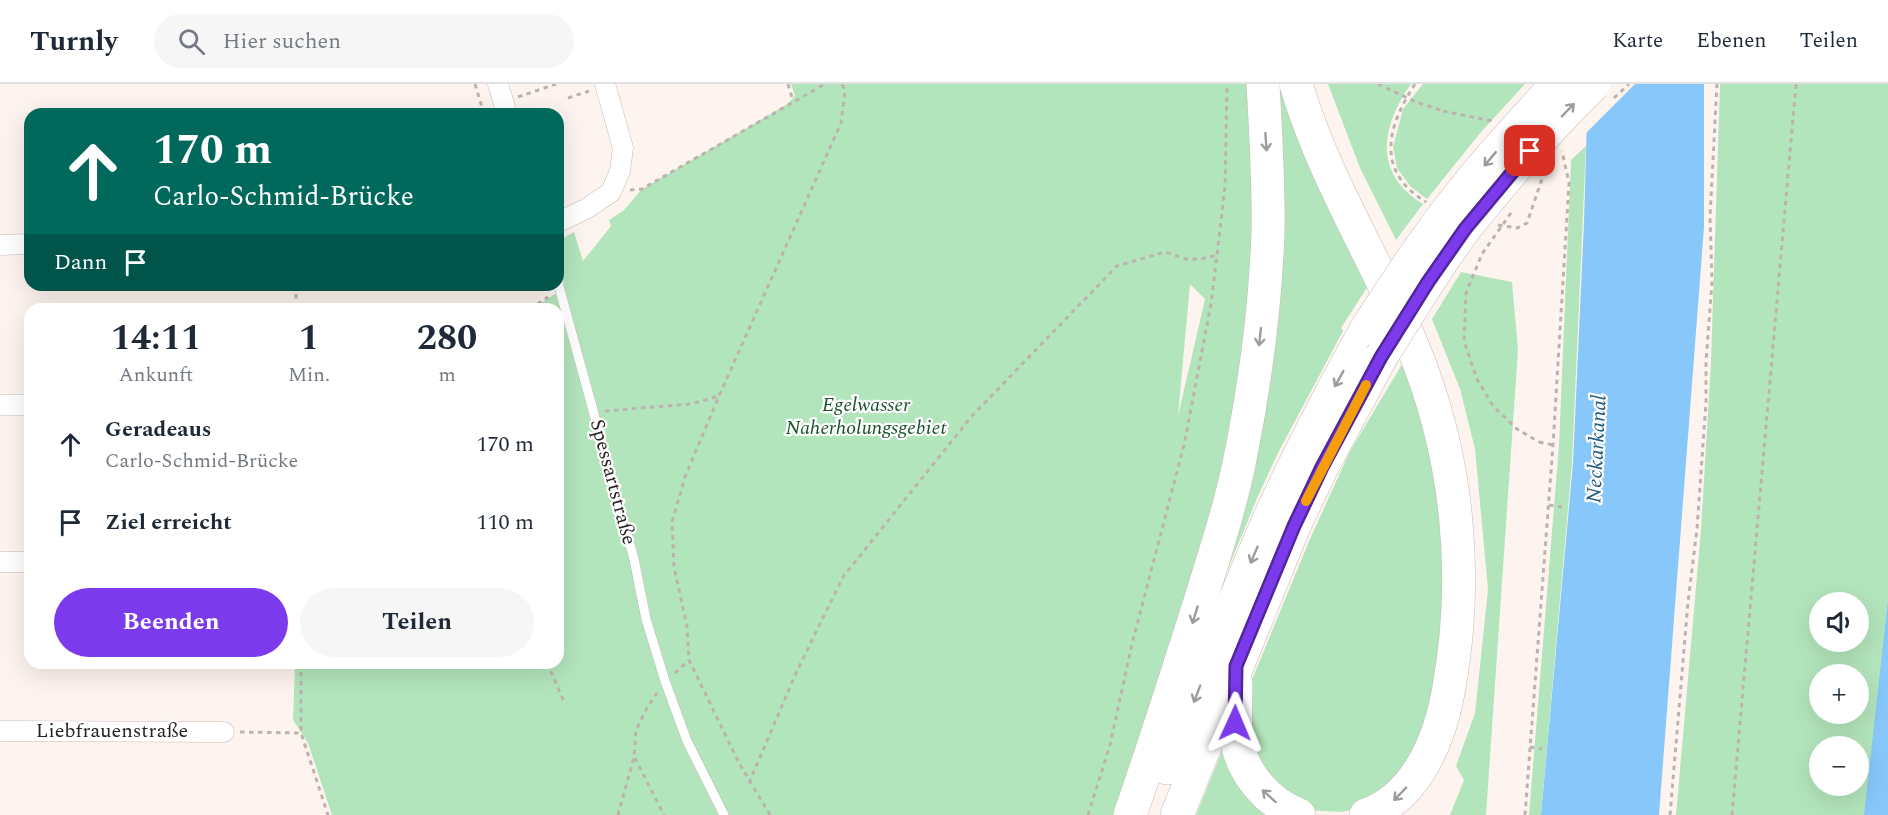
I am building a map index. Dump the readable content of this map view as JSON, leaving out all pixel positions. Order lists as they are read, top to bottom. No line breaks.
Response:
{"streets":{"street":["Liebfrauenstraße"],"lane":["Spessartstraße"]},"water":["Neckarkanal"],"parks":["Egelwasser Naherholungsgebiet"],"page":{"header":"Turnly","search":"Hier suchen","nav":["Karte","Ebenen","Teilen"],"turn":["170 m","Carlo-Schmid-Brücke"],"then":"Dann","eta":["14:11","Ankunft","1","Min.","280","m"],"list":[{"name":"Geradeaus","note":"Carlo-Schmid-Brücke","value":"170 m"},{"name":"Ziel erreicht","value":"110 m"}],"buttons":["Beenden","Teilen"],"map_buttons":["+","−"]}}
